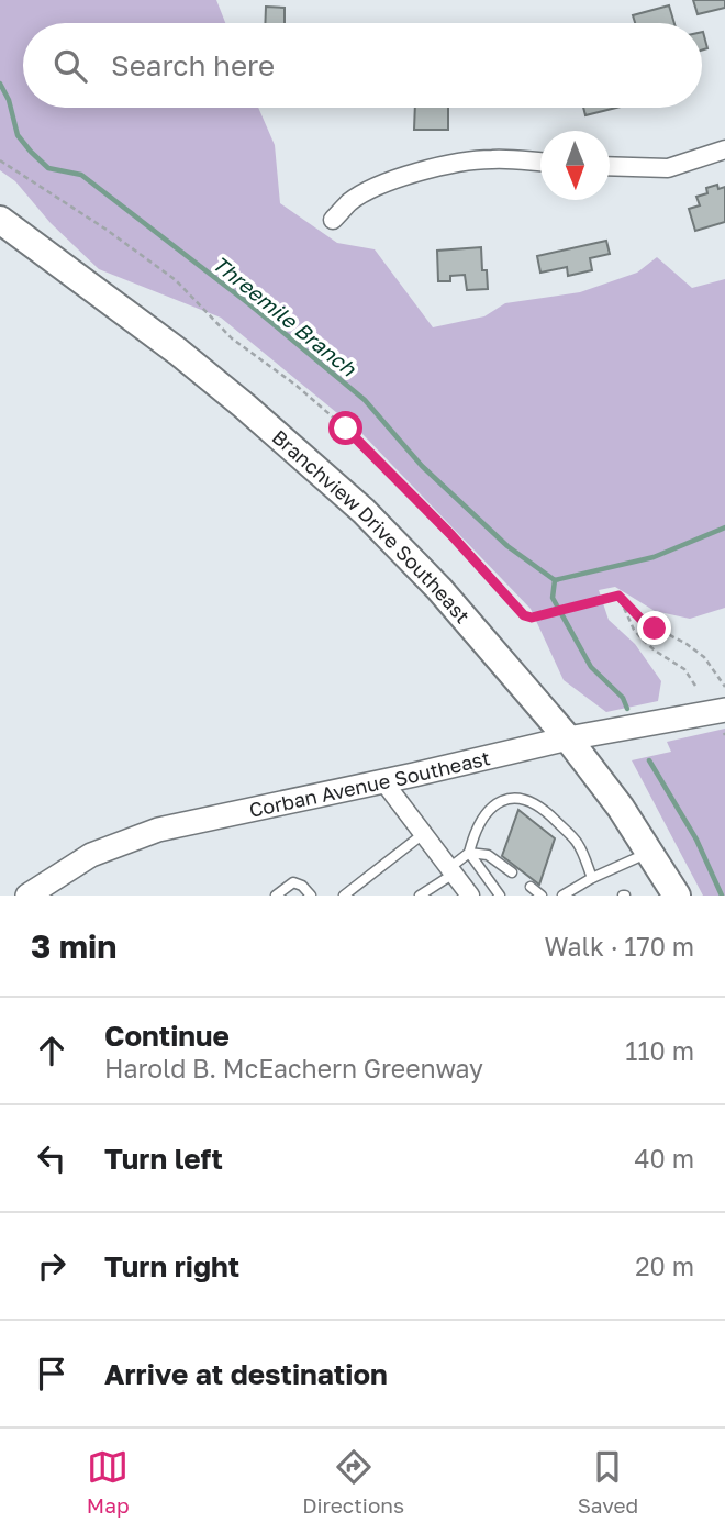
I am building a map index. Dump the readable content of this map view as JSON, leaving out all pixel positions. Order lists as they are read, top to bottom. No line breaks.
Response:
{"streets":{"main road":["Branchview Drive Southeast","Corban Avenue Southeast"]},"crossings":[["Branchview Drive Southeast","Corban Avenue Southeast"]],"water":["Threemile Branch"],"north":"bottom","page":{"search":"Search here","heading":["3 min","Walk · 170 m"],"list":[["Continue","Harold B. McEachern Greenway","110 m"],["Turn left","40 m"],["Turn right","20 m"],"Arrive at destination"],"nav":["Map","Directions","Saved"]}}
